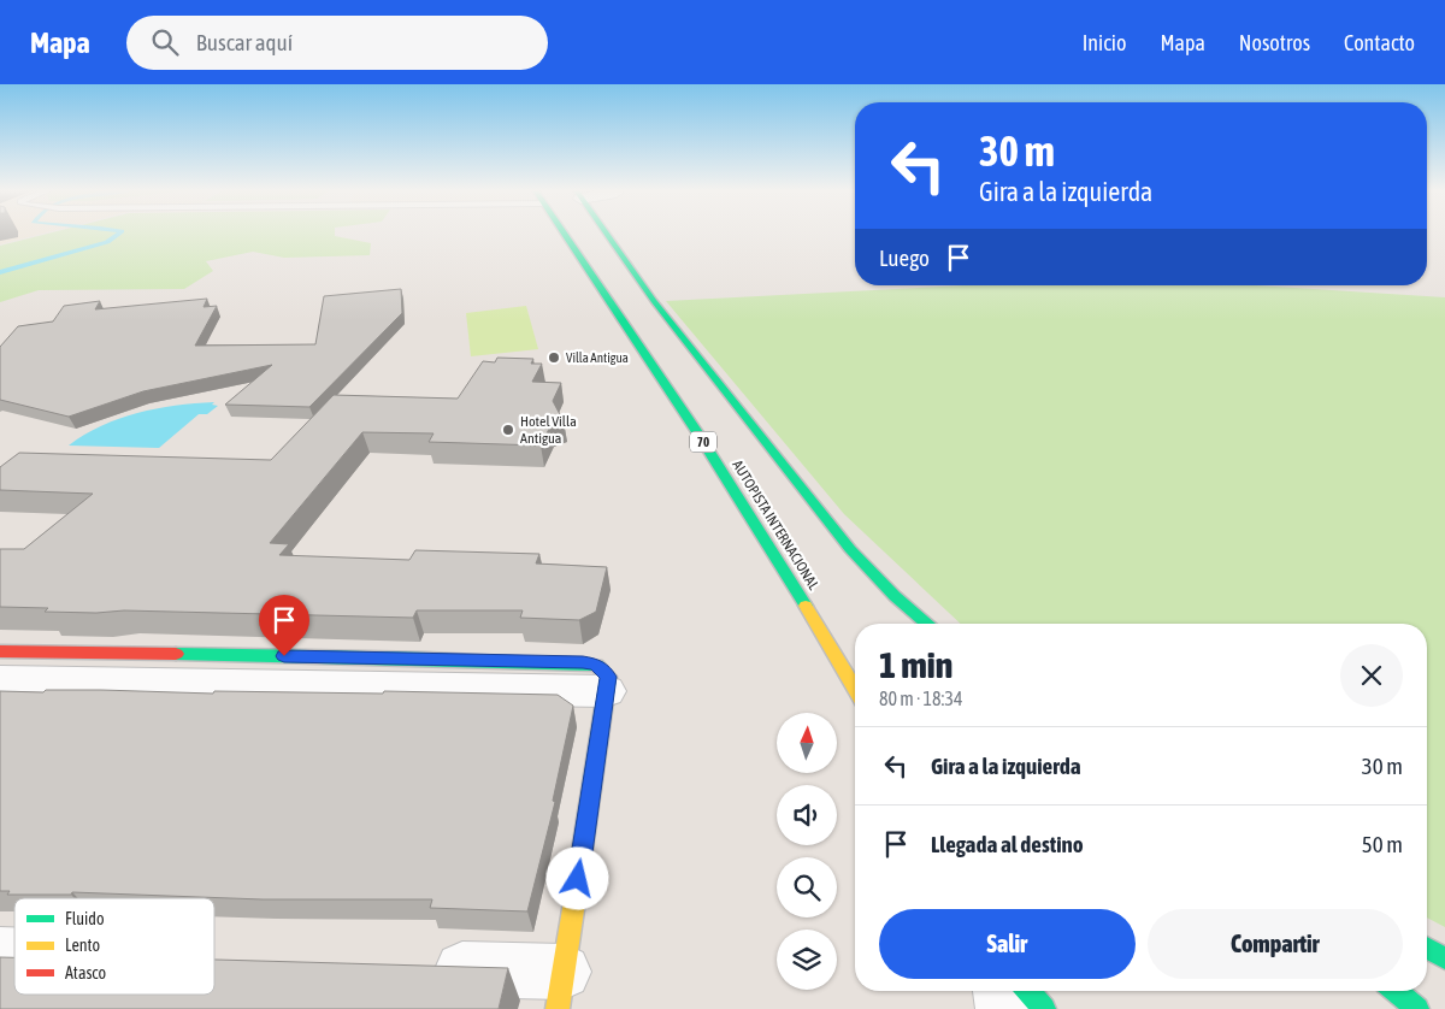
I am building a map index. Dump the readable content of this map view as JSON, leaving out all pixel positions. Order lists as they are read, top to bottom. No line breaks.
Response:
{"streets":{"main road":["70","AUTOPISTA INTERNACIONAL"]},"places":["Villa Antigua","Hotel Villa Antigua"],"legend":["Fluido","Lento","Atasco"],"north":"top","page":{"header":"Mapa","search":"Buscar aquí","nav":["Inicio","Mapa","Nosotros","Contacto"],"turn":["30 m","Gira a la izquierda"],"then":"Luego","heading":["1 min","80 m · 18:34"],"list":[{"name":"Gira a la izquierda","value":"30 m"},{"name":"Llegada al destino","value":"50 m"}],"buttons":["Salir","Compartir"]}}
